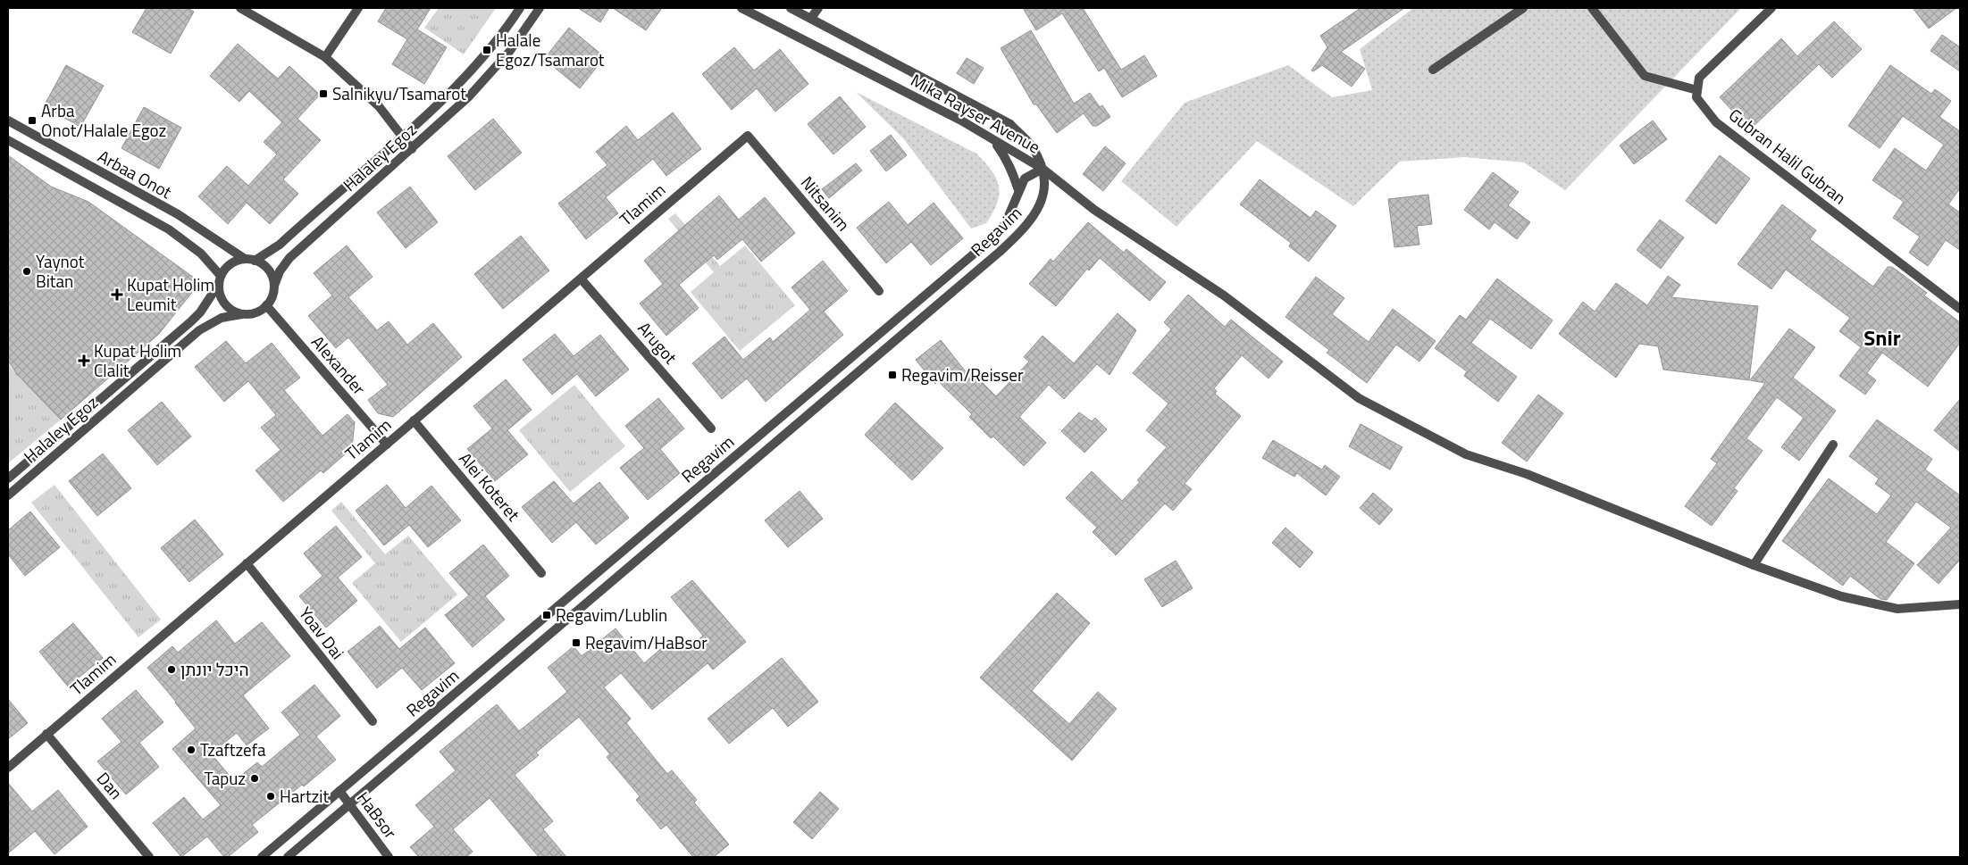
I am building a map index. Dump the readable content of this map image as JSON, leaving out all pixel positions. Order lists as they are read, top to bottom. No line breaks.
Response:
{"streets":{"street":["Mika Rayser Avenue","Gubran Halil Gubran","Halaley Egoz","Arbaa Onot","Nitsanim","Tlamim","Regavim","Arugot","Alexander","Alei Koteret","Yoav Dai","Dan","HaBsor"]},"crossings":[["Mika Rayser Avenue","Regavim"],["Halaley Egoz","Arbaa Onot"],["Halaley Egoz","Alexander"],["Arbaa Onot","Alexander"],["Nitsanim","Tlamim"],["Tlamim","Arugot"],["Tlamim","Alexander"],["Tlamim","Alei Koteret"],["Tlamim","Yoav Dai"],["Tlamim","Dan"],["Regavim","HaBsor"]],"districts":["Snir"],"places":{"transit":["Halale Egoz/Tsamarot","Salnikyu/Tsamarot","Arba Onot/Halale Egoz","Regavim/Reisser","Regavim/Lublin","Regavim/HaBsor"],"other":["Yaynot Bitan","היכל יונתן","Tzaftzefa","Tapuz","Hartzit"],"health":["Kupat Holim Leumit","Kupat Holim Clalit"]}}
